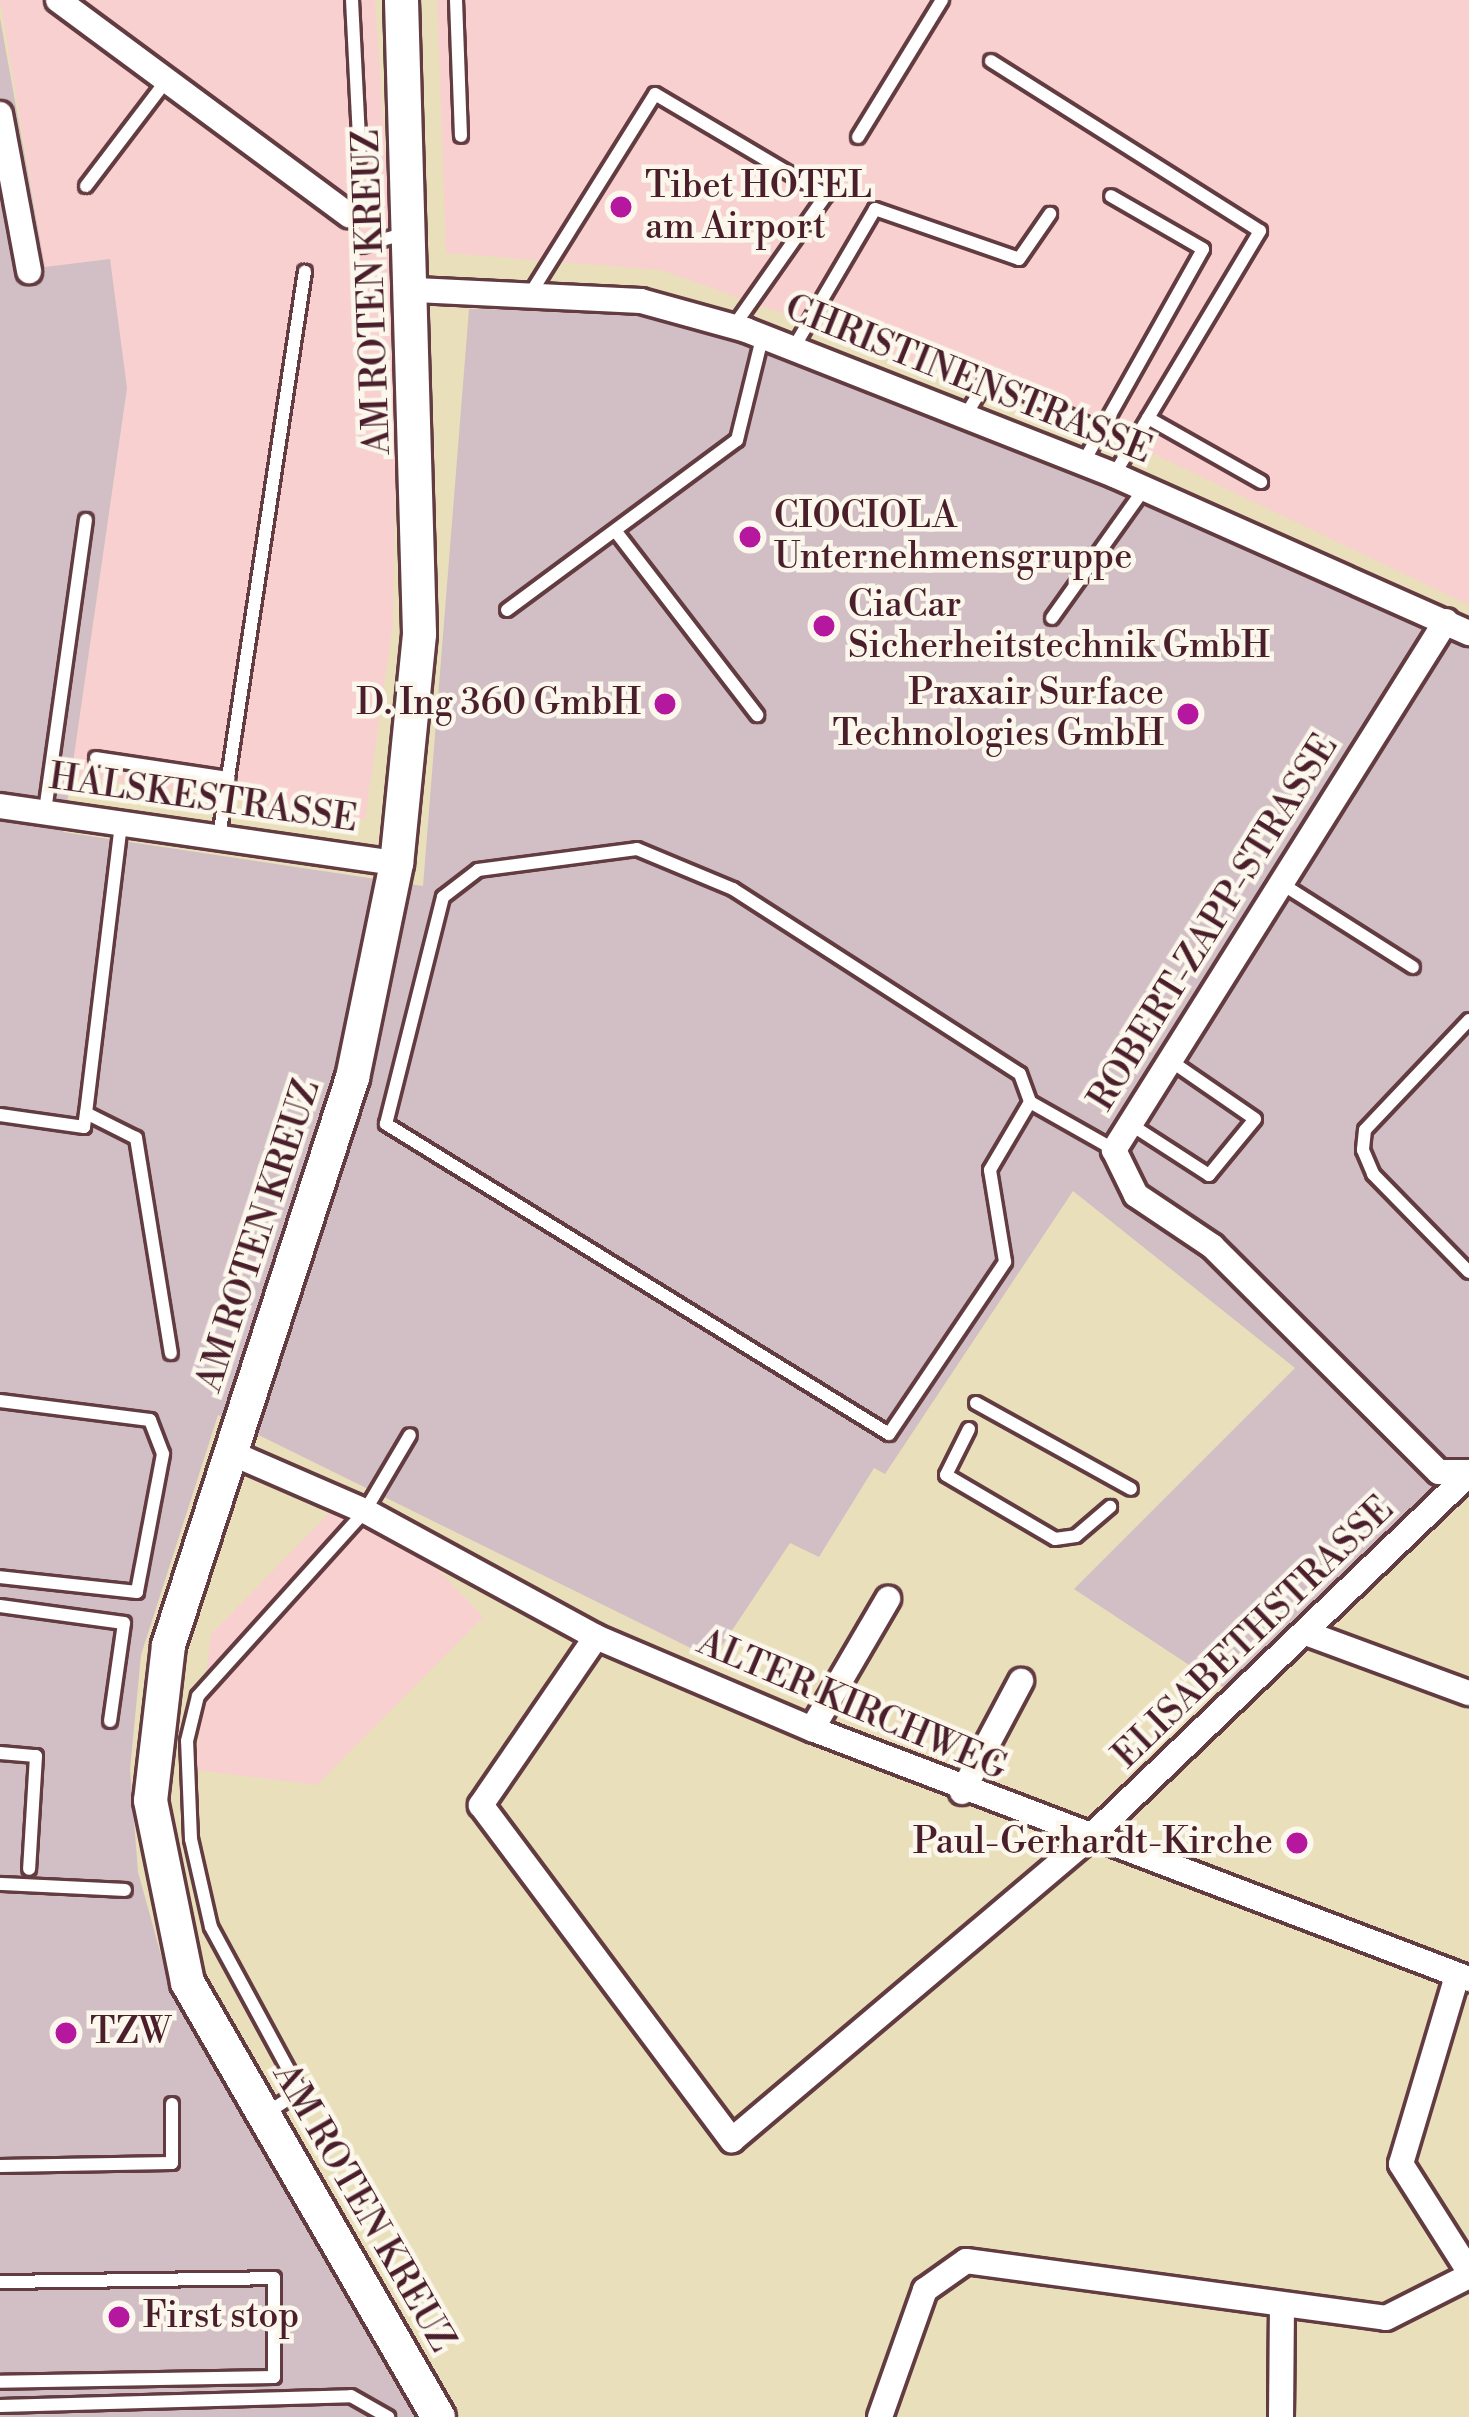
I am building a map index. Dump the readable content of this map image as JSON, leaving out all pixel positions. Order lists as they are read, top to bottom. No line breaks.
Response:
{"streets":{"street":["AM ROTEN KREUZ","CHRISTINENSTRASSE","HALSKESTRASSE","ROBERT-ZAPP-STRASSE","ELISABETHSTRASSE","ALTER KIRCHWEG"]},"crossings":[["AM ROTEN KREUZ","CHRISTINENSTRASSE"],["AM ROTEN KREUZ","HALSKESTRASSE"],["AM ROTEN KREUZ","ALTER KIRCHWEG"],["CHRISTINENSTRASSE","ROBERT-ZAPP-STRASSE"],["ROBERT-ZAPP-STRASSE","ELISABETHSTRASSE"],["ELISABETHSTRASSE","ALTER KIRCHWEG"]],"places":["Tibet HOTEL am Airport","CIOCIOLA Unternehmensgruppe","CiaCar Sicherheitstechnik GmbH","D. Ing 360 GmbH","Praxair Surface Technologies GmbH","Paul-Gerhardt-Kirche","TZW","First stop"]}
